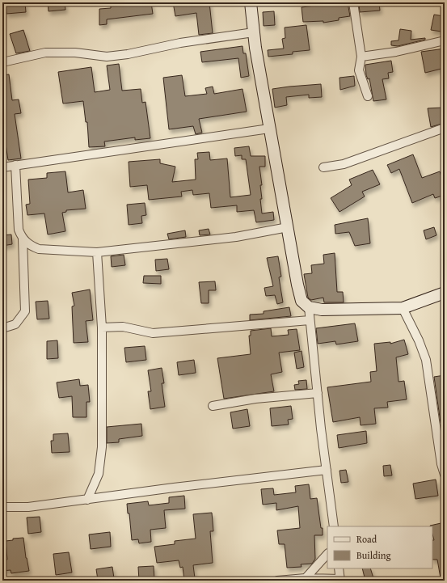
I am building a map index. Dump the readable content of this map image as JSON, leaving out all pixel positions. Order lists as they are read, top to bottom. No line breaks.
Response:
{"legend":["Road","Building"]}
